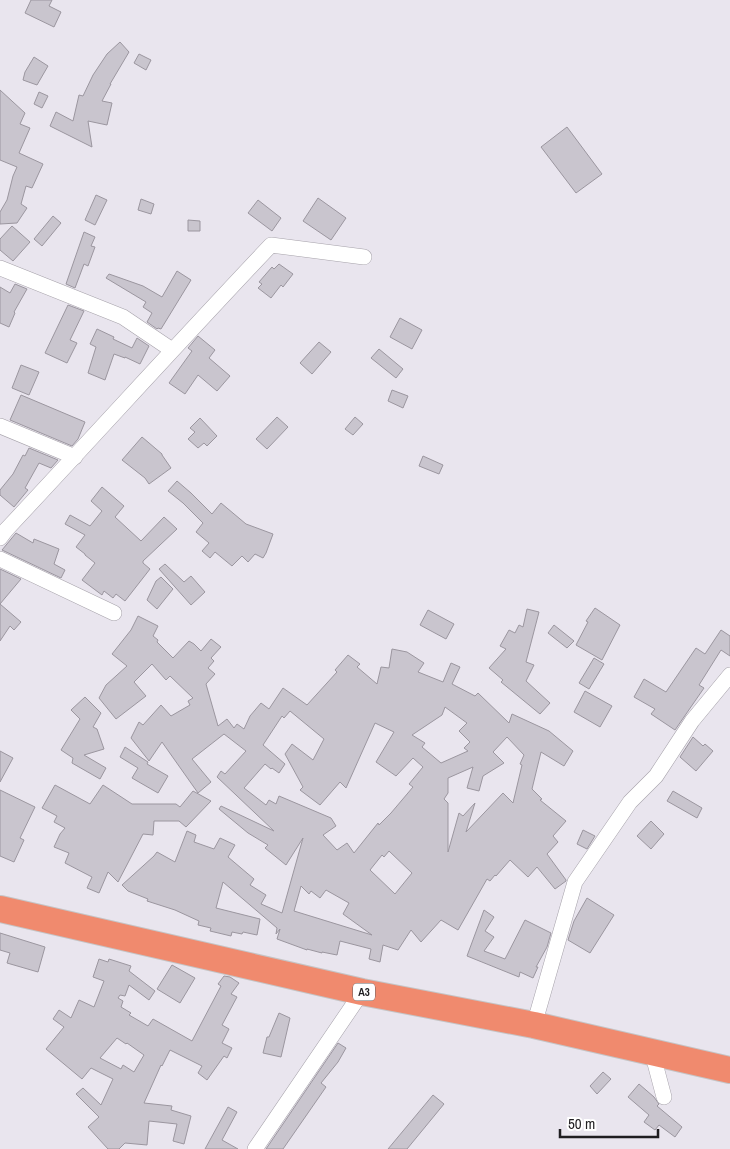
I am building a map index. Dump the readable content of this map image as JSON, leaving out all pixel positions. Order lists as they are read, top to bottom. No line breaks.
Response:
{"streets":{"highway":["A3"]},"scale_bar":"50 m"}
